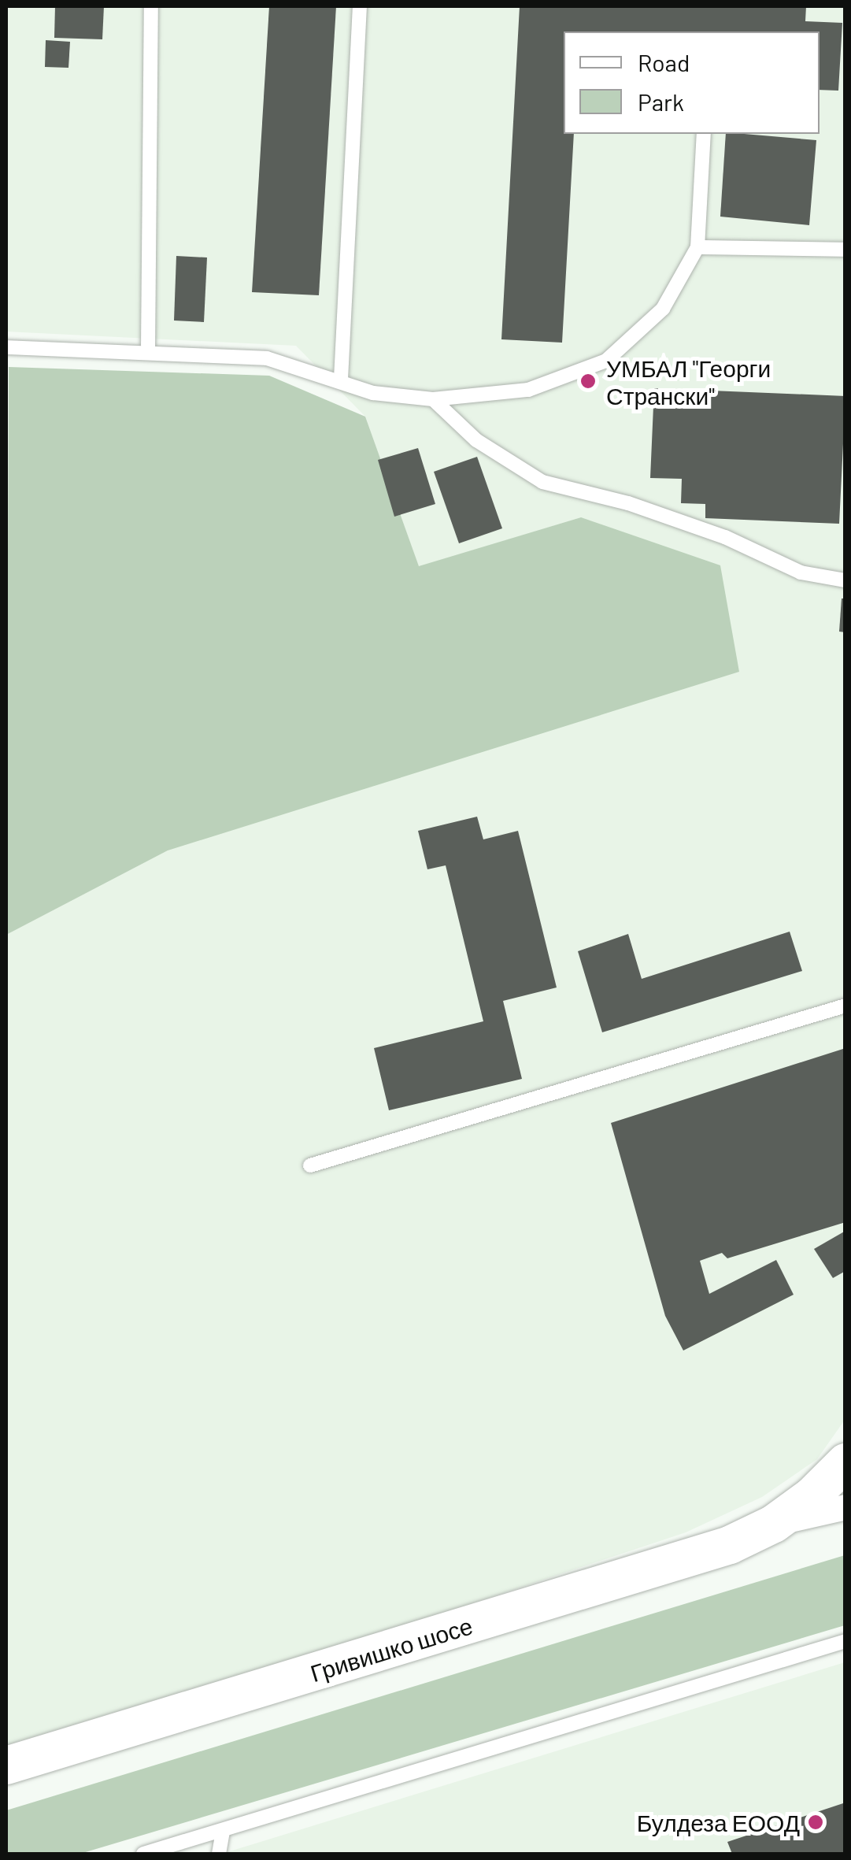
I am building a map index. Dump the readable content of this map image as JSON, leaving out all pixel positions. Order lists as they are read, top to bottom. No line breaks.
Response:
{"streets":{"street":["Гривишко шосе"]},"places":["УМБАЛ \"Георги Странски\"","Булдеза ЕООД"],"legend":["Road","Park"]}
